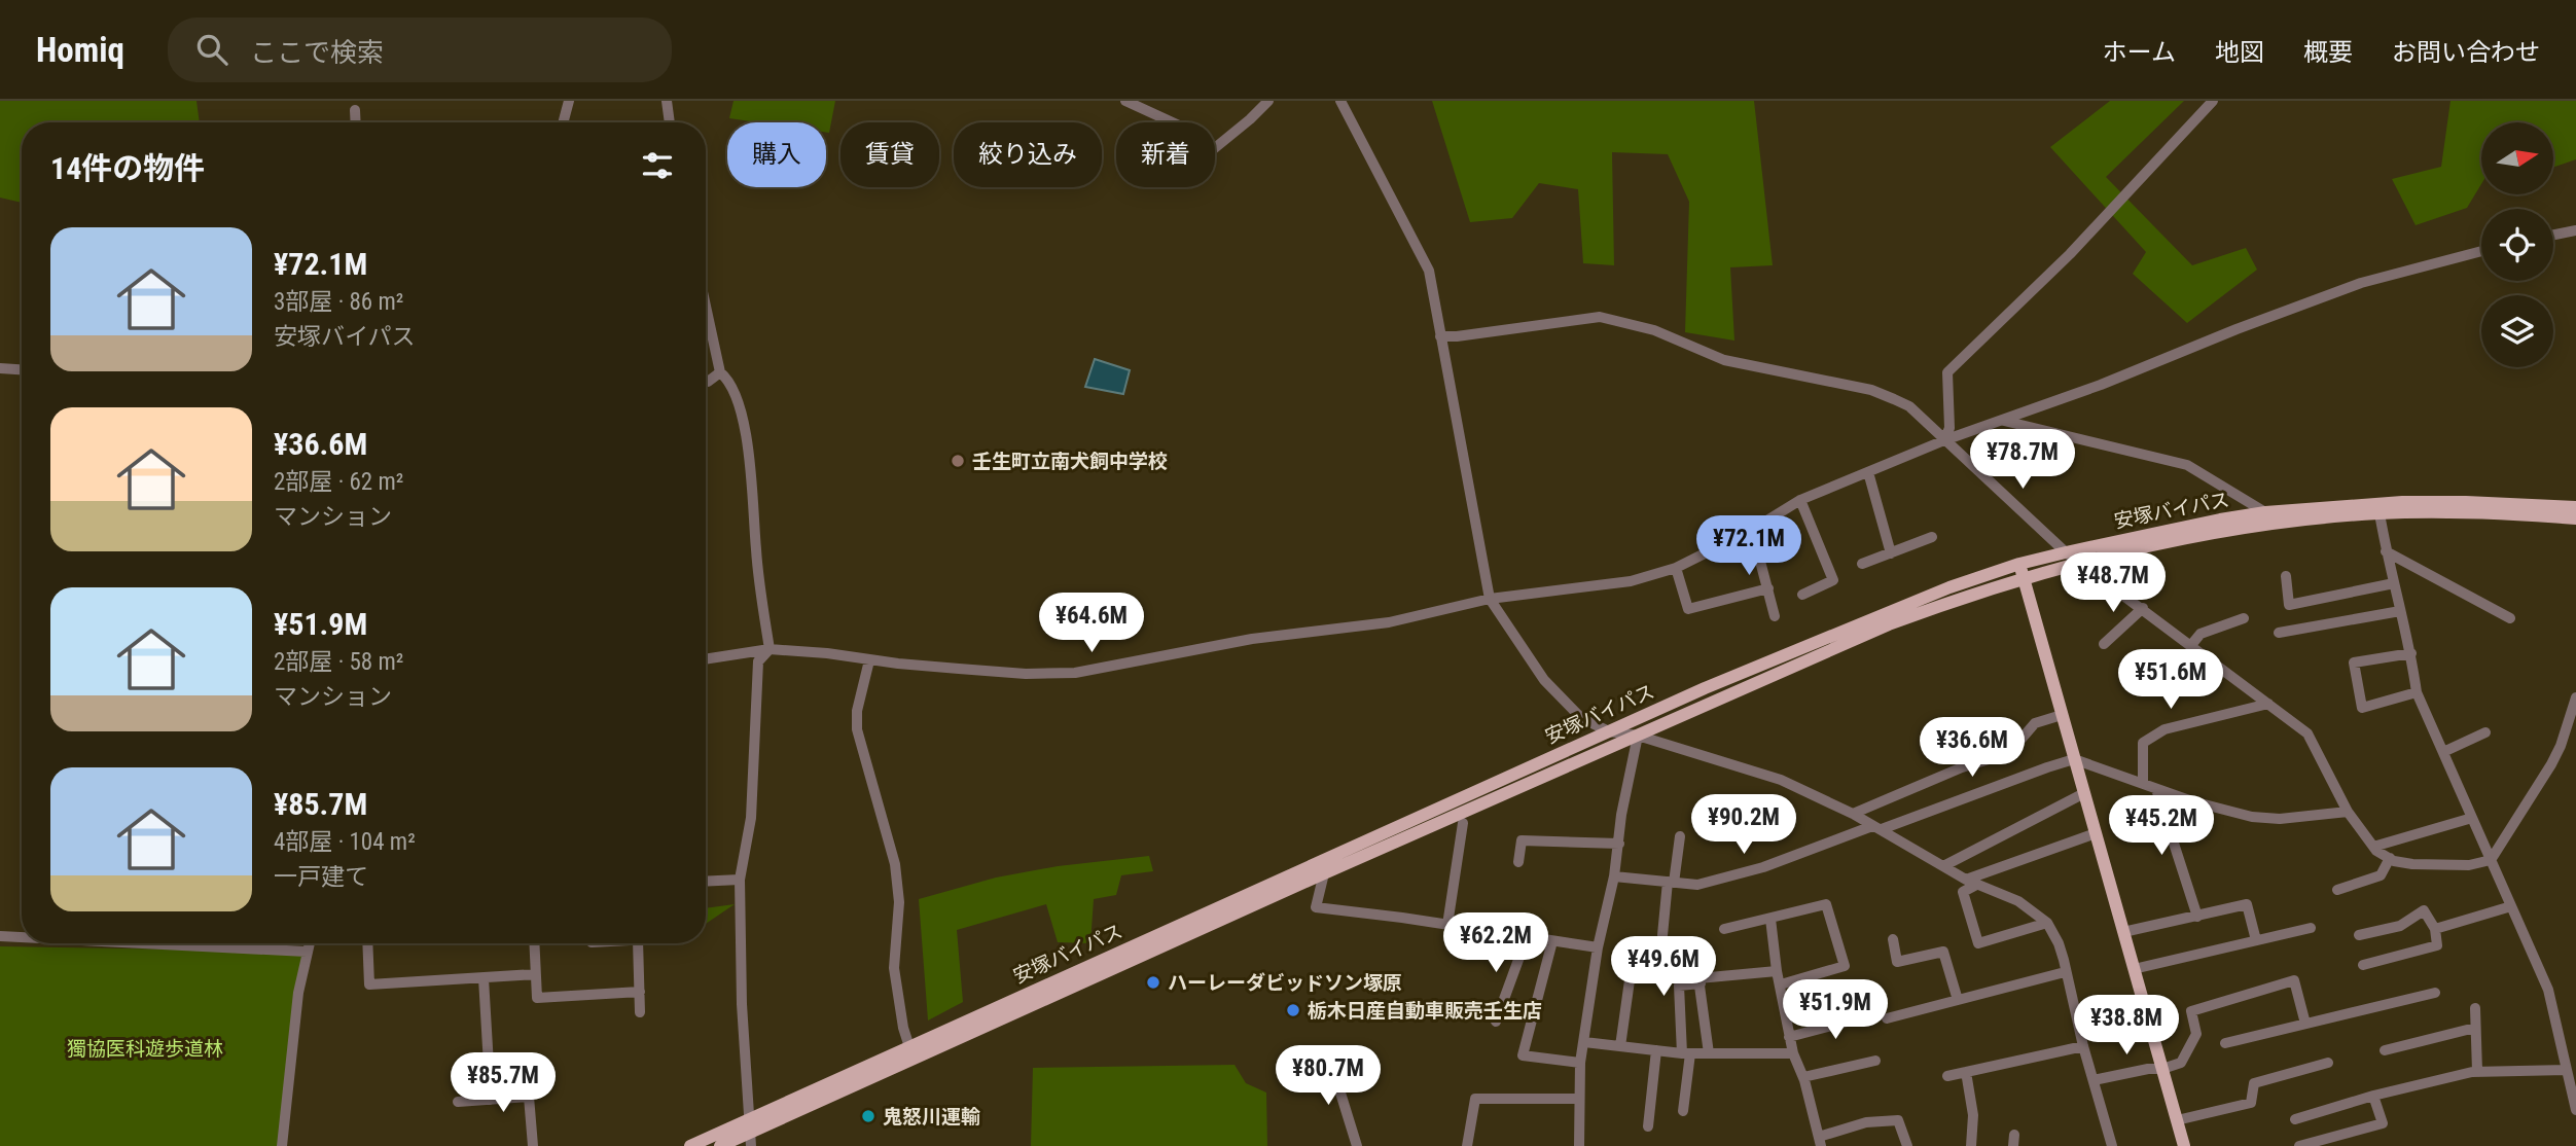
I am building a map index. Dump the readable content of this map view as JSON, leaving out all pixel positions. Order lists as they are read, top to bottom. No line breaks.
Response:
{"streets":{"main road":["安塚バイパス"]},"parks":["獨協医科遊歩道林"],"places":["壬生町立南犬飼中学校","ハーレーダビッドソン塚原","栃木日産自動車販売壬生店","鬼怒川運輸"],"north":"right","page":{"header":"Homiq","search":"ここで検索","nav":["ホーム","地図","概要","お問い合わせ"],"chip":["購入","賃貸","絞り込み","新着"],"heading":"14件の物件","list":[{"name":"¥72.1M","note":"3部屋 · 86 m² · 安塚バイパス"},{"name":"¥36.6M","note":"2部屋 · 62 m² · マンション"},{"name":"¥51.9M","note":"2部屋 · 58 m² · マンション"},{"name":"¥85.7M","note":"4部屋 · 104 m² · 一戸建て"}],"price":["¥78.7M","¥72.1M","¥48.7M","¥64.6M","¥51.6M","¥36.6M","¥90.2M","¥45.2M","¥62.2M","¥49.6M","¥51.9M","¥38.8M","¥80.7M","¥85.7M"]}}
